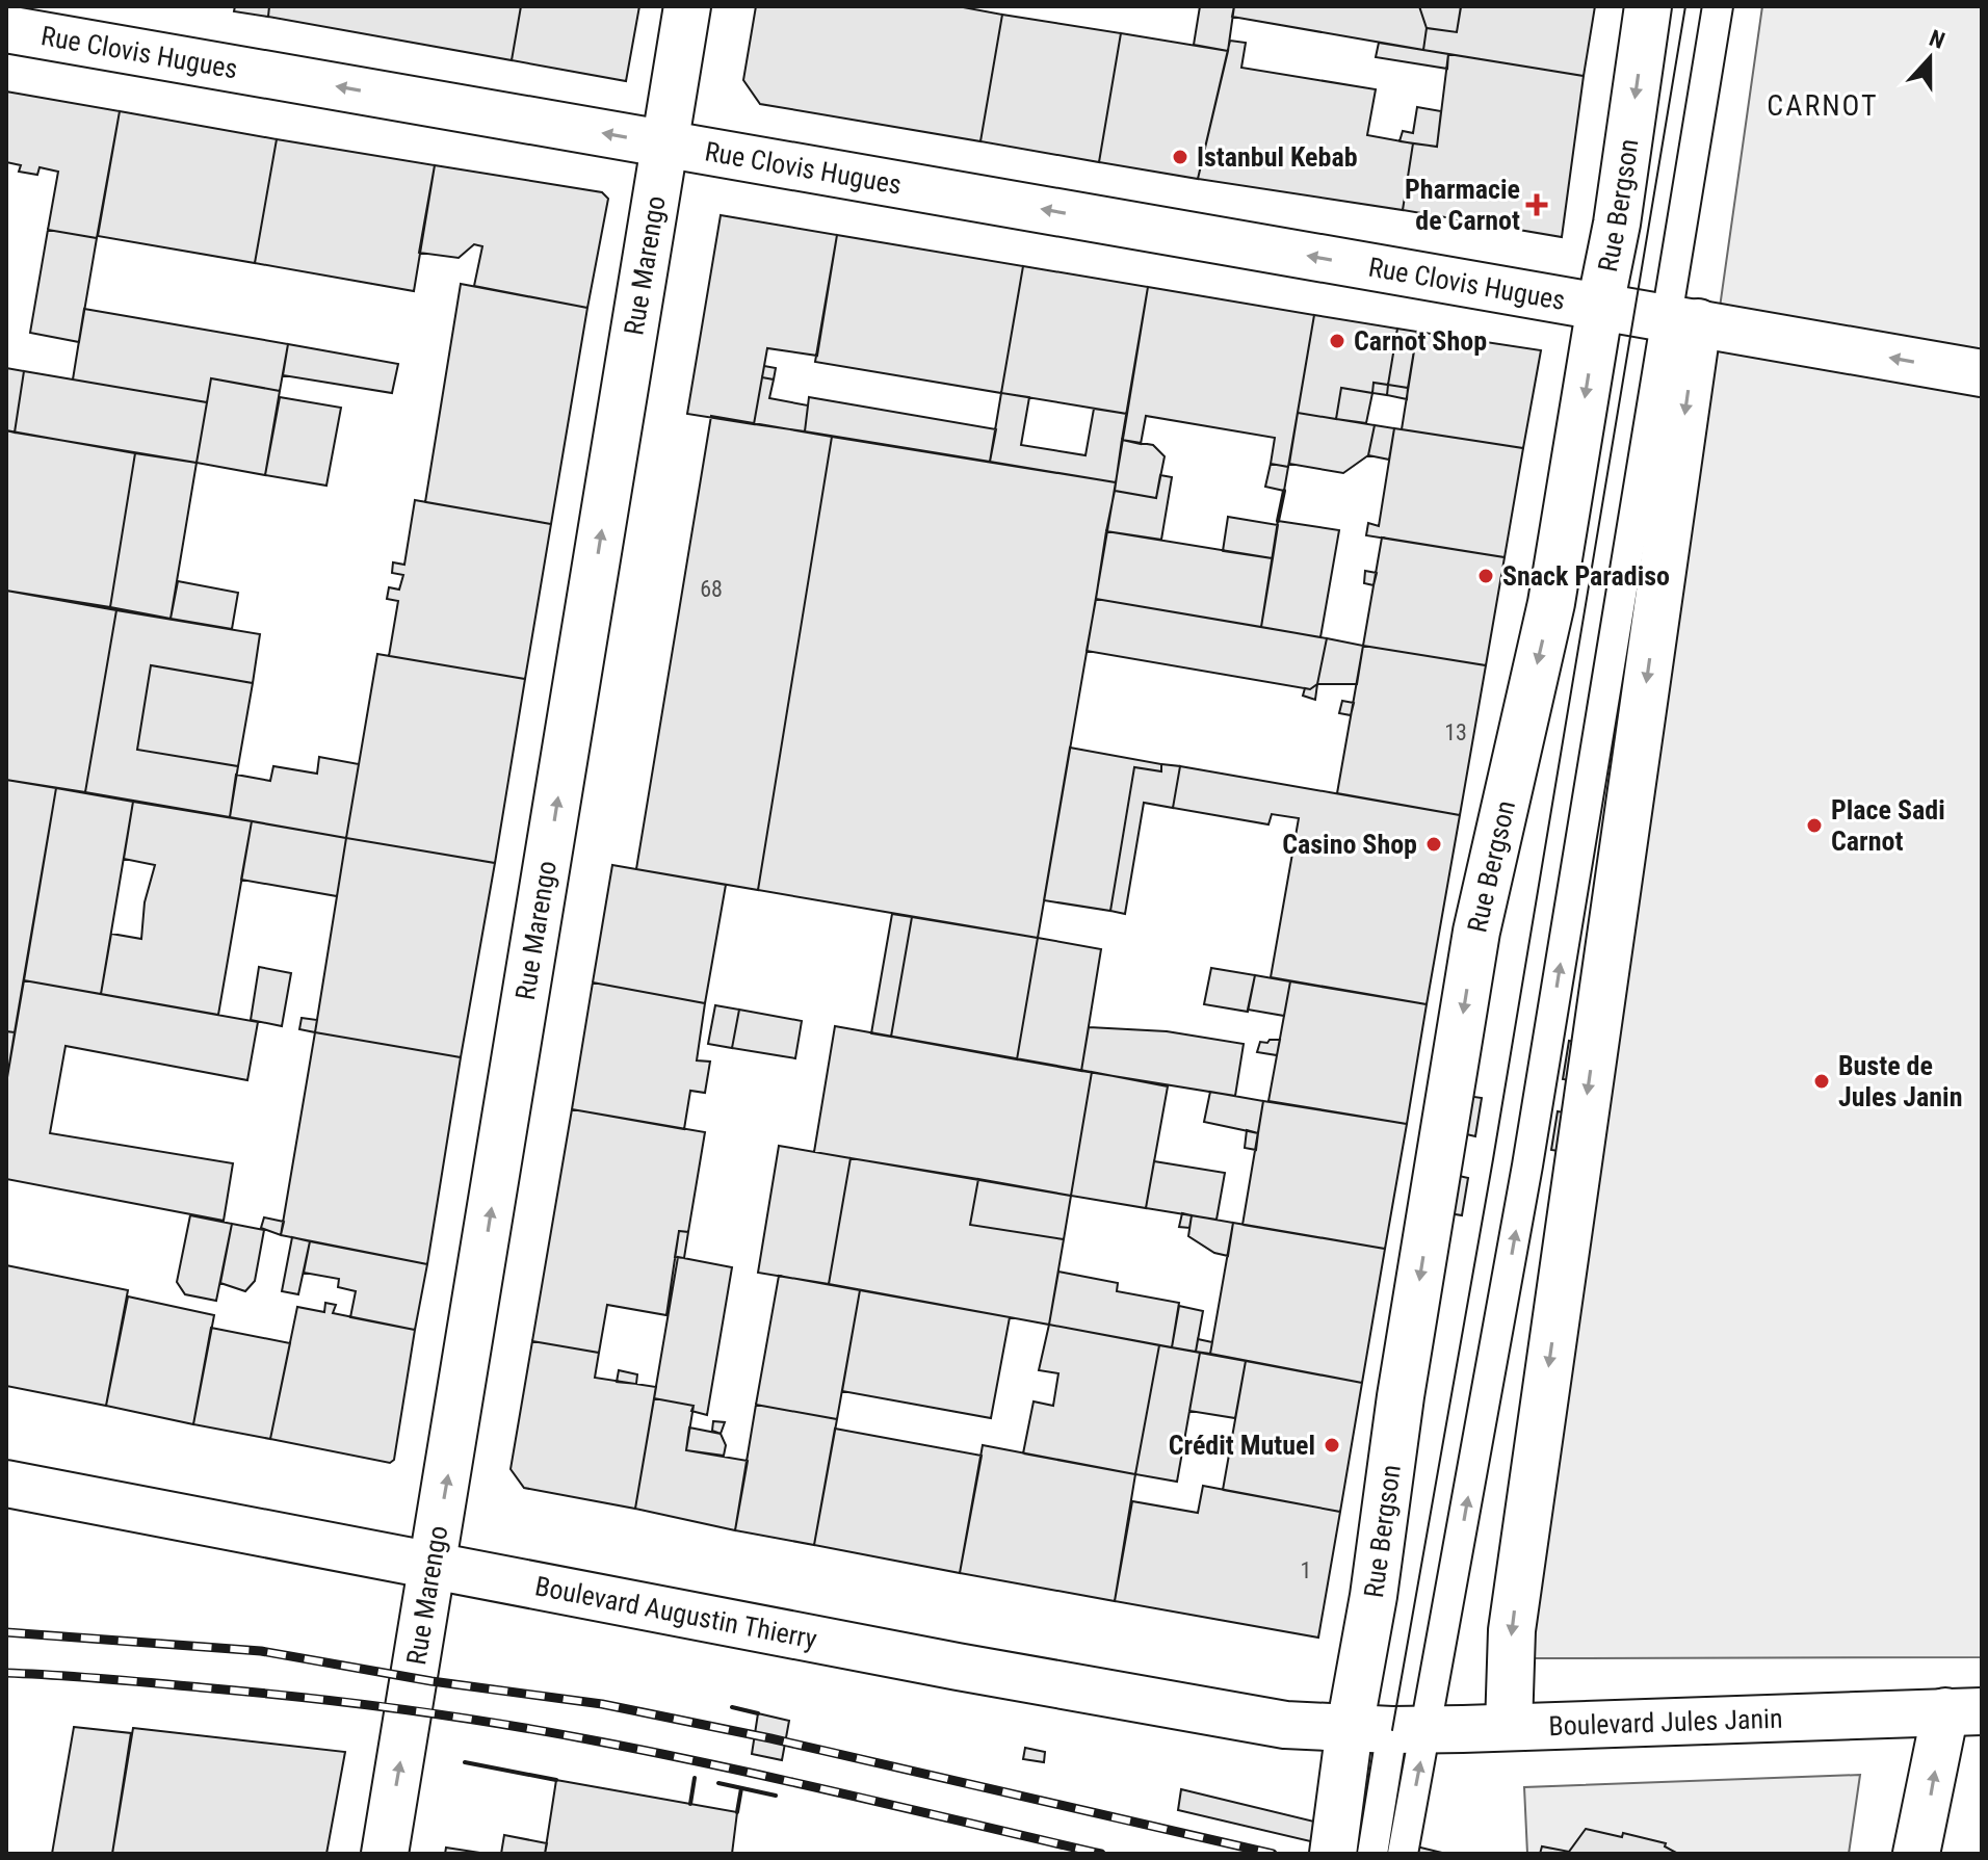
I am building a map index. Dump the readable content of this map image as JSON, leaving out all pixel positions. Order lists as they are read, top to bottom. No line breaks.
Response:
{"streets":{"street":["Rue Clovis Hugues","Rue Bergson","Rue Marengo","Boulevard Augustin Thierry","Boulevard Jules Janin"]},"crossings":[["Rue Clovis Hugues","Rue Bergson"],["Rue Clovis Hugues","Rue Marengo"],["Rue Bergson","Boulevard Augustin Thierry"],["Rue Bergson","Boulevard Jules Janin"],["Rue Marengo","Boulevard Augustin Thierry"],["Boulevard Augustin Thierry","Boulevard Jules Janin"]],"one_way":["Rue Clovis Hugues","Rue Marengo"],"districts":["CARNOT"],"places":{"other":["Istanbul Kebab","Carnot Shop","Snack Paradiso","Place Sadi Carnot","Casino Shop","Buste de Jules Janin","Crédit Mutuel"],"health":["Pharmacie de Carnot"]},"house_numbers":["68","13","1"],"north":"top"}
